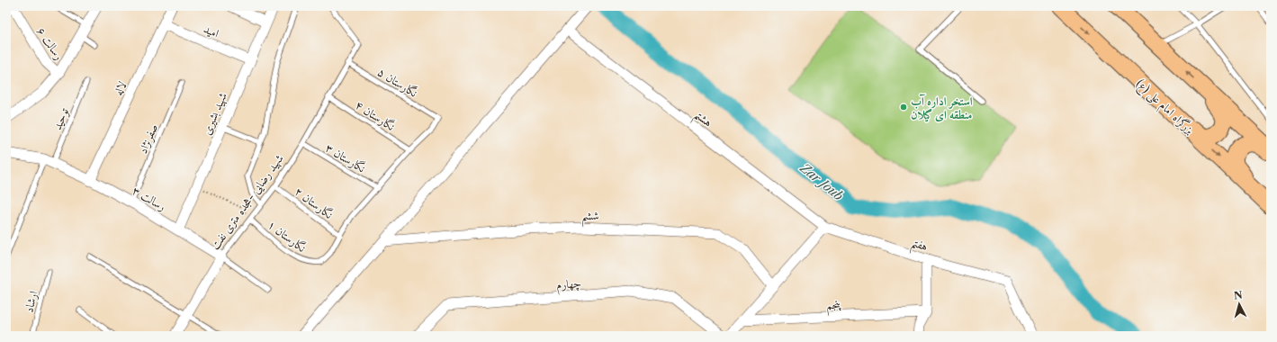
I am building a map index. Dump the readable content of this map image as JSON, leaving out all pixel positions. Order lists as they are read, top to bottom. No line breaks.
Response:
{"streets":{"highway":["بزرگراه امام علی (ع)"],"street":["امید","رسالت ۶","لاله","شهید بشیری","هشتم","رسالت ۳","شهید رضایی -هجده متری نفت","ششم","هفتم","چهارم","پنجم"],"lane":["نگارستان ۵","نگارستان ۴","توحید","صفرنژاد","نگارستان ۳","نگارستان ۲","نگارستان ۱","ارشاد"]},"crossings":[["امید","لاله"],["امید","شهید بشیری"],["نگارستان ۵","نگارستان ۴"],["نگارستان ۵","شهید رضایی -هجده متری نفت"],["لاله","رسالت ۳"],["شهید بشیری","رسالت ۳"],["نگارستان ۴","شهید رضایی -هجده متری نفت"],["هشتم","هفتم"],["توحید","رسالت ۳"],["صفرنژاد","رسالت ۳"],["نگارستان ۳","شهید رضایی -هجده متری نفت"],["رسالت ۳","شهید رضایی -هجده متری نفت"],["شهید رضایی -هجده متری نفت","نگارستان ۲"],["شهید رضایی -هجده متری نفت","نگارستان ۱"],["نگارستان ۲","نگارستان ۱"]],"water":["Zar Joub"],"places":["استخر اداره آب منطقه ای گیلان"],"north":"top"}
